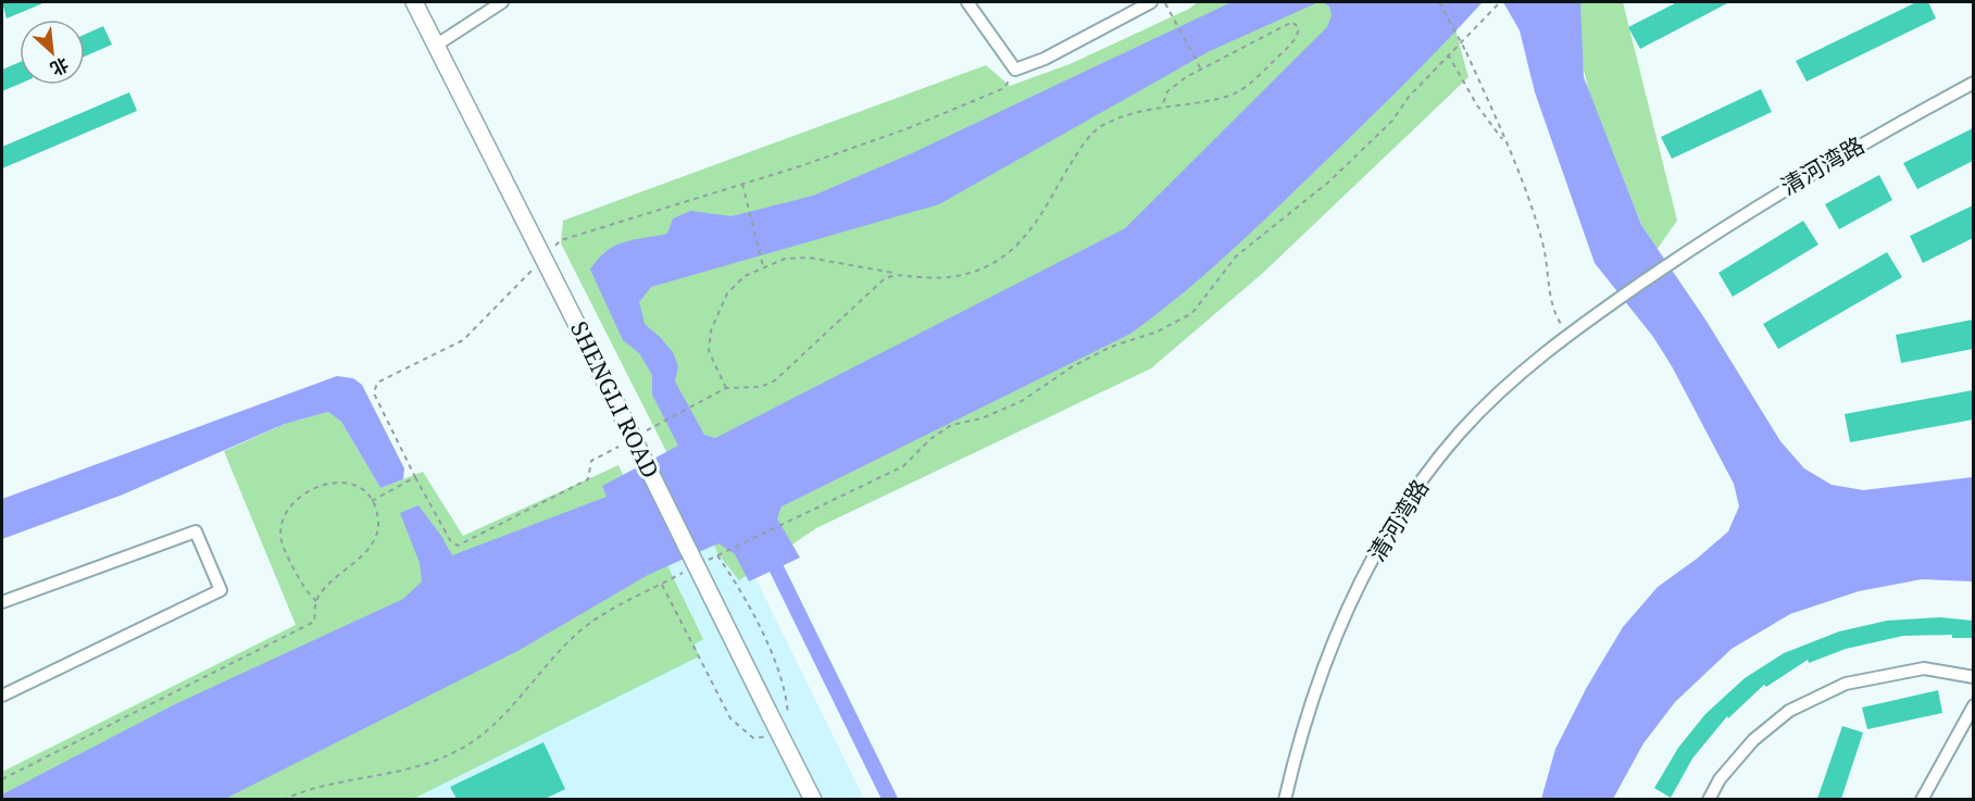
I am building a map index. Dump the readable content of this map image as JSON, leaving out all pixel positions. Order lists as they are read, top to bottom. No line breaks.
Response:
{"streets":{"main road":["SHENGLI ROAD"],"street":["清河湾路"]},"north":"bottom right"}
